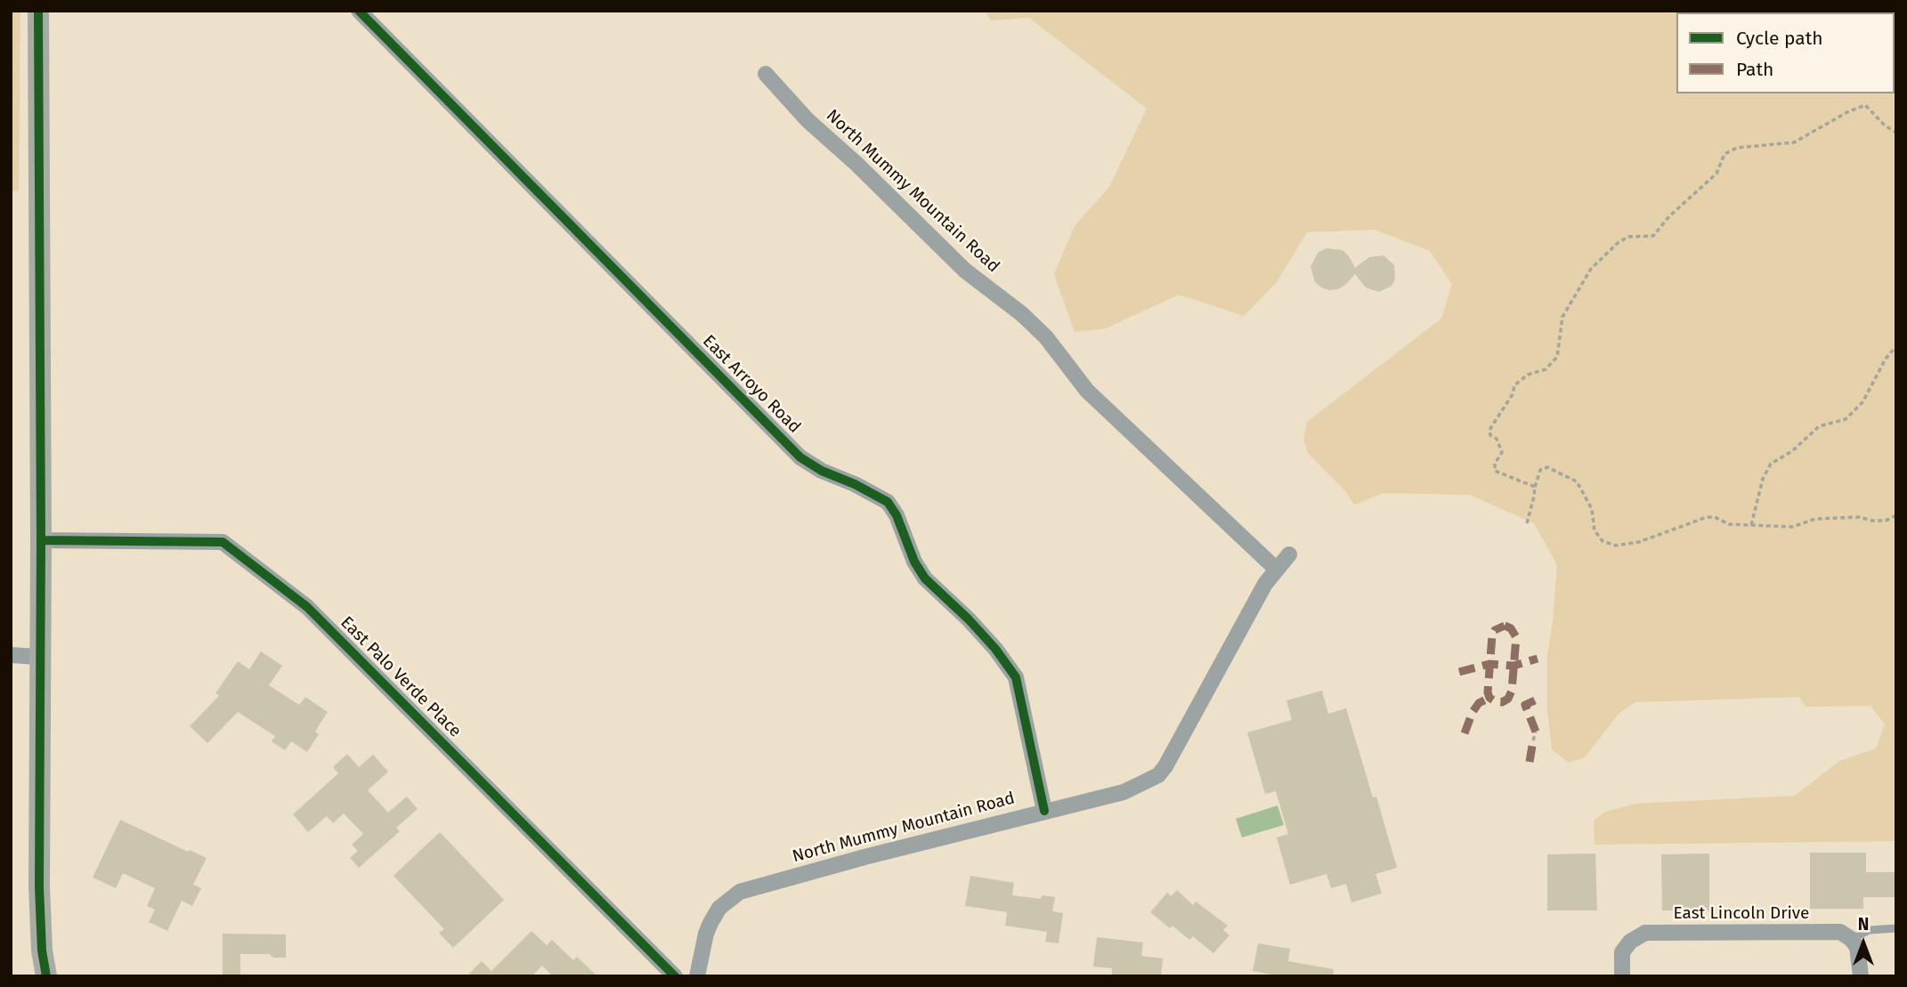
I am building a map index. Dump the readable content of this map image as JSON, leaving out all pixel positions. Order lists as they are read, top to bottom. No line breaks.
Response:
{"streets":{"street":["North Mummy Mountain Road","East Arroyo Road","East Palo Verde Place","East Lincoln Drive"]},"crossings":[["North Mummy Mountain Road","East Arroyo Road"]],"legend":["Cycle path","Path"],"north":"top"}
